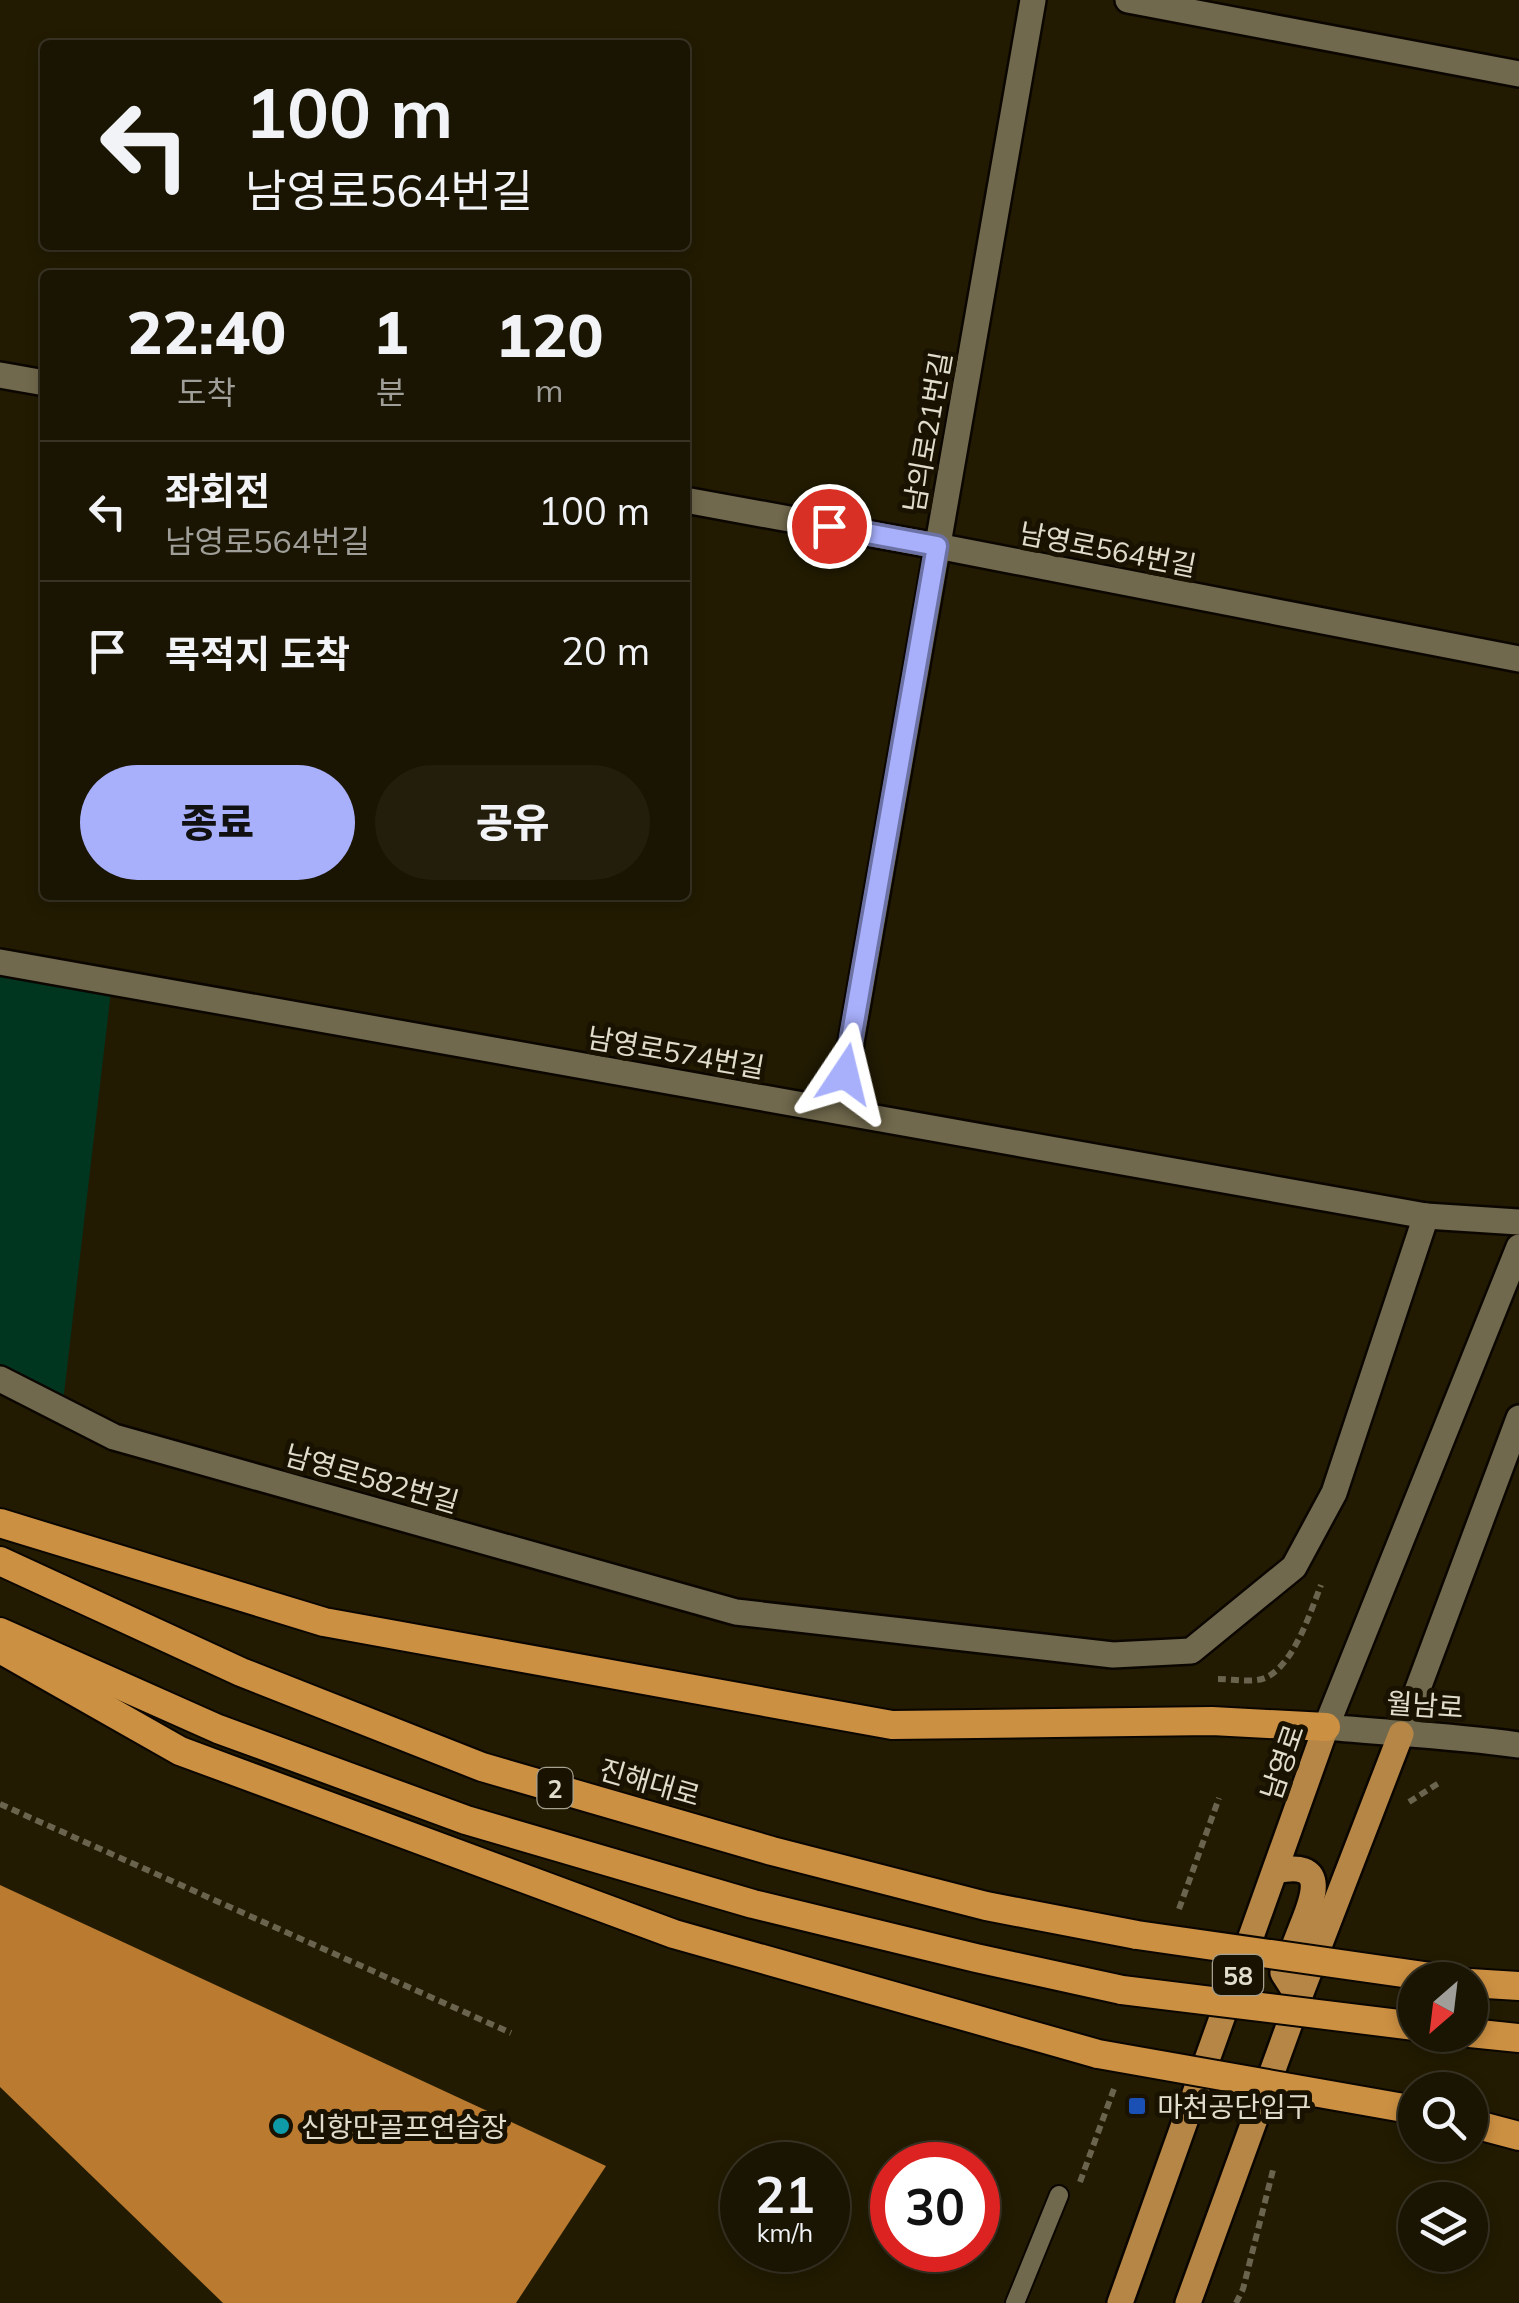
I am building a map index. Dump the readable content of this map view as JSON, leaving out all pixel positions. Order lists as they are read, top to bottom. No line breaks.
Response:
{"streets":{"highway":["진해대로","2"],"main road":["남영로","58"],"street":["남의로21번길","남영로564번길","남영로574번길","남영로582번길","월남로"]},"crossings":[["남의로21번길","남영로564번길"],["남의로21번길","남영로574번길"],["남영로574번길","남영로582번길"],["월남로","남영로"],["월남로","58"]],"places":{"transit":["마천공단입구"],"other":["신항만골프연습장"]},"north":"bottom left","page":{"turn":["100 m","남영로564번길"],"eta":["22:40","도착","1","분","120","m"],"list":[{"name":"좌회전","note":"남영로564번길","value":"100 m"},{"name":"목적지 도착","value":"20 m"}],"buttons":["종료","공유"],"speed":"21 km/h","limit":"30"}}
